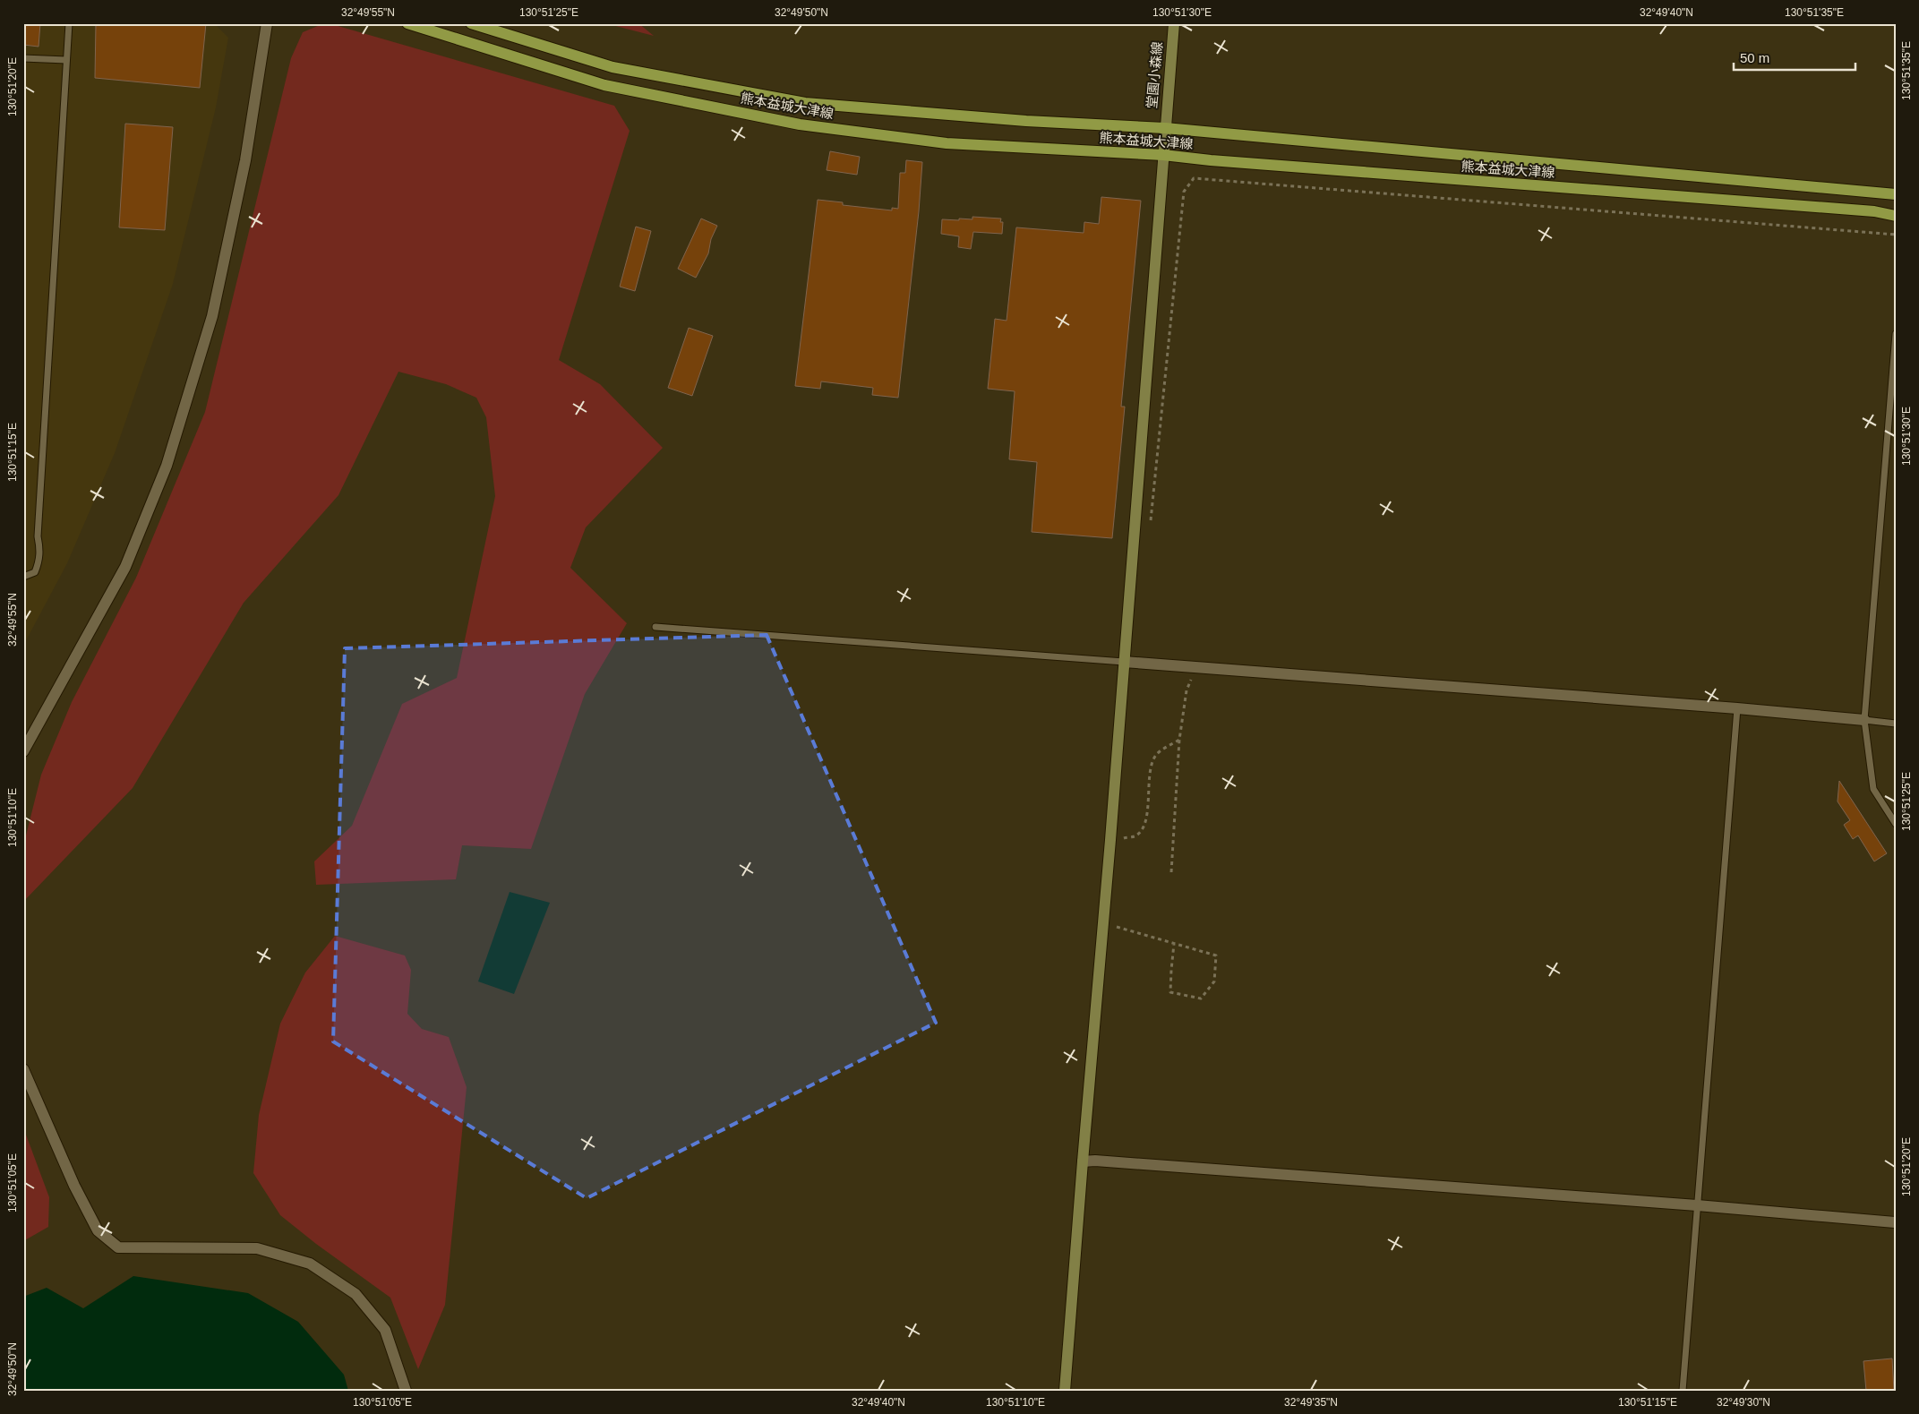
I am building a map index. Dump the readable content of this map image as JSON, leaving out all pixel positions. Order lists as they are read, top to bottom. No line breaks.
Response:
{"streets":{"main road":["熊本益城大津線"],"street":["堂園小森線"]},"crossings":[["堂園小森線","熊本益城大津線"]],"scale_bar":"50 m","coordinates":["32°49'55\"N","130°51'25\"E","32°49'50\"N","130°51'30\"E","32°49'40\"N","130°51'35\"E","130°51'20\"E","130°51'15\"E","130°51'10\"E","130°51'05\"E","32°49'35\"N","32°49'30\"N"]}
